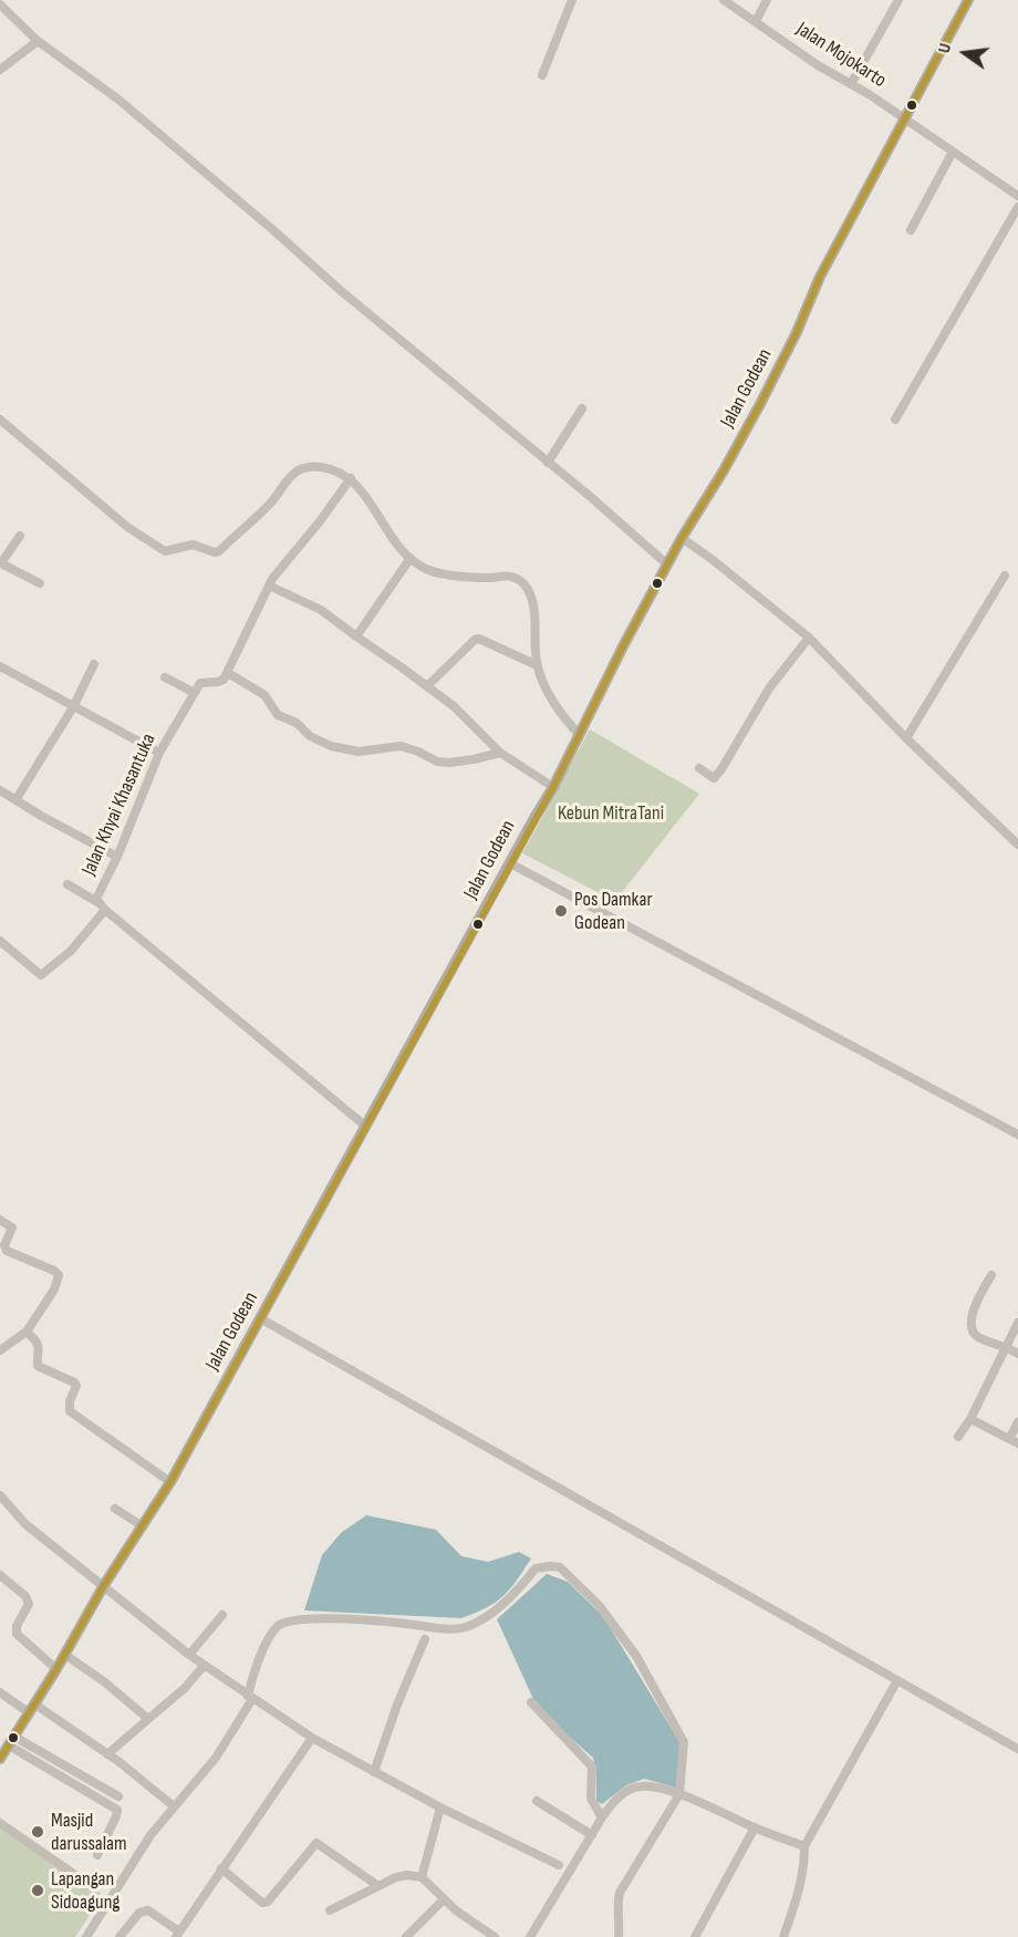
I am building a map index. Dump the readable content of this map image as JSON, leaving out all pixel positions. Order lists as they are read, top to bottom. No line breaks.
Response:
{"streets":{"main road":["Jalan Godean"],"street":["Jalan Mojokarto","Jalan Khyai Khasantuka"]},"crossings":[["Jalan Mojokarto","Jalan Godean"],["Jalan Godean","Jalan Khyai Khasantuka"]],"parks":["Kebun MitraTani"],"places":["Pos Damkar Godean","Masjid darussalam","Lapangan Sidoagung"],"north":"left"}
